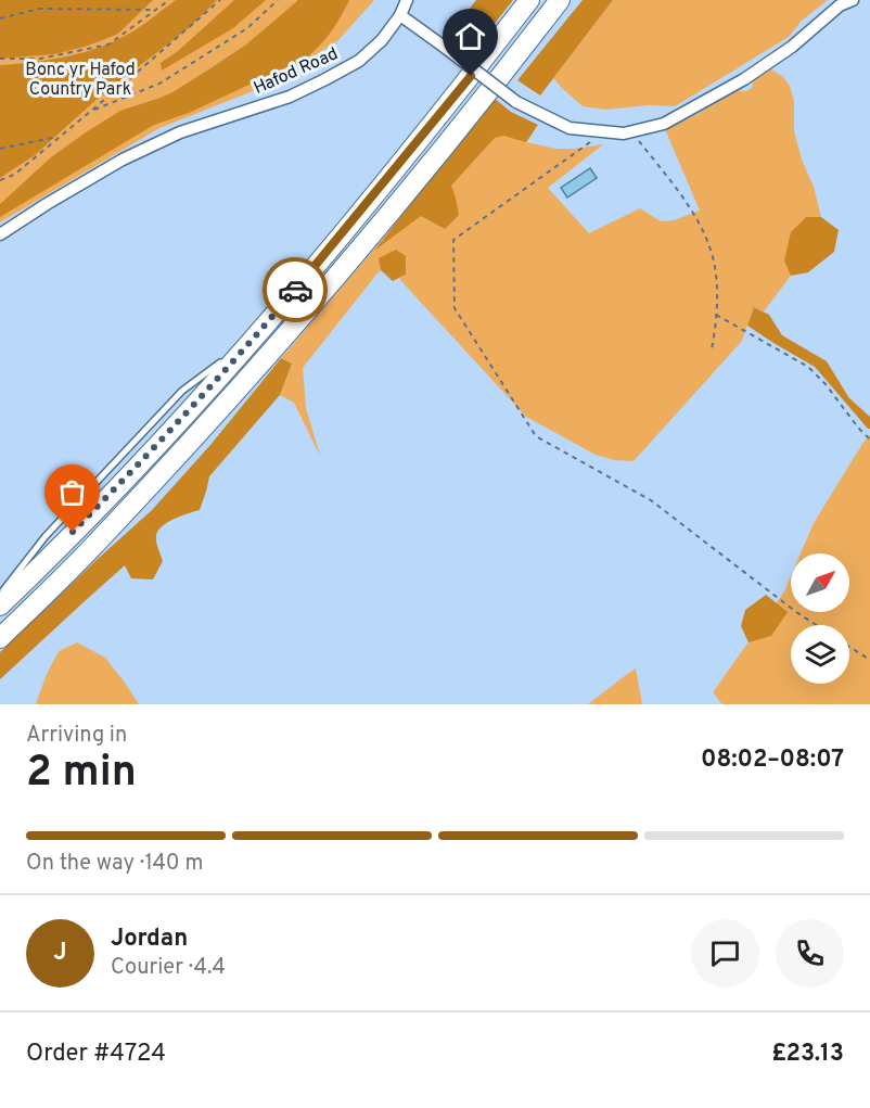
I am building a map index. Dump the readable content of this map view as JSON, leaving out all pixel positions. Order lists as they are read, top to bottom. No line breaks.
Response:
{"streets":{"street":["Hafod Road"]},"parks":["Bonc yr Hafod Country Park"],"north":"top right","page":{"heading":["2 min","Arriving in","08:02–08:07"],"panel":["Jordan","Courier · 4.4","Order #4724","£23.13"],"bar":"On the way · 140 m","round":"J"}}
